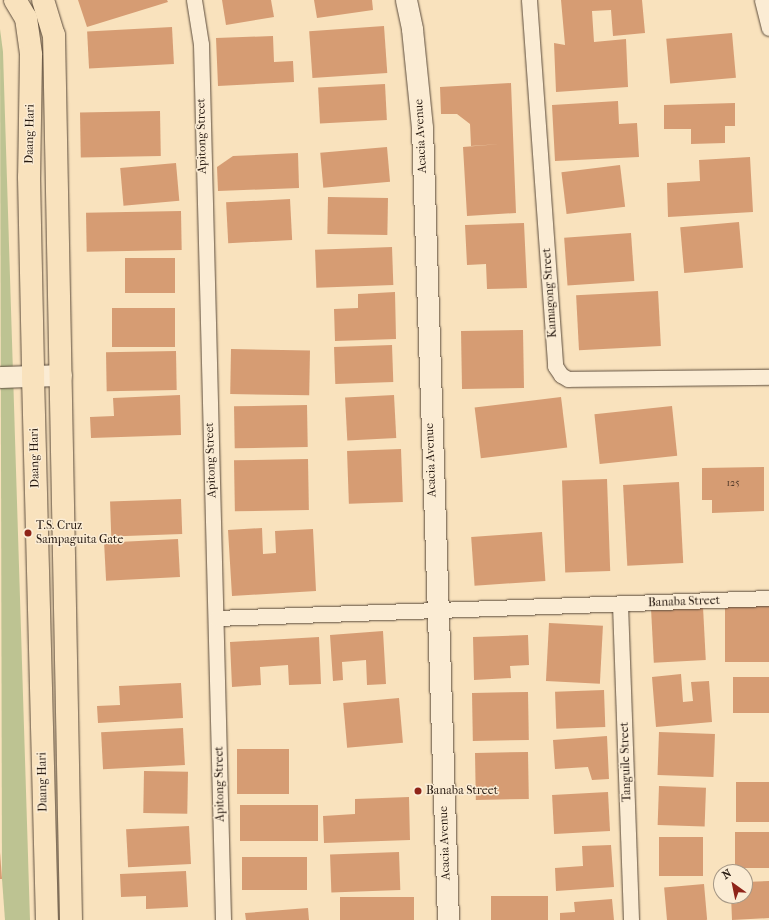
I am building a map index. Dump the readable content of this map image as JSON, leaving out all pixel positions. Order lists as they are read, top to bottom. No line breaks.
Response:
{"streets":{"main road":["Daang Hari"],"street":["Apitong Street","Acacia Avenue","Kamagong Street","Banaba Street","Tanguile Street"]},"crossings":[["Apitong Street","Banaba Street"],["Acacia Avenue","Banaba Street"],["Banaba Street","Tanguile Street"]],"places":["T.S. Cruz Sampaguita Gate","Banaba Street"],"house_numbers":["125"],"north":"top left"}
